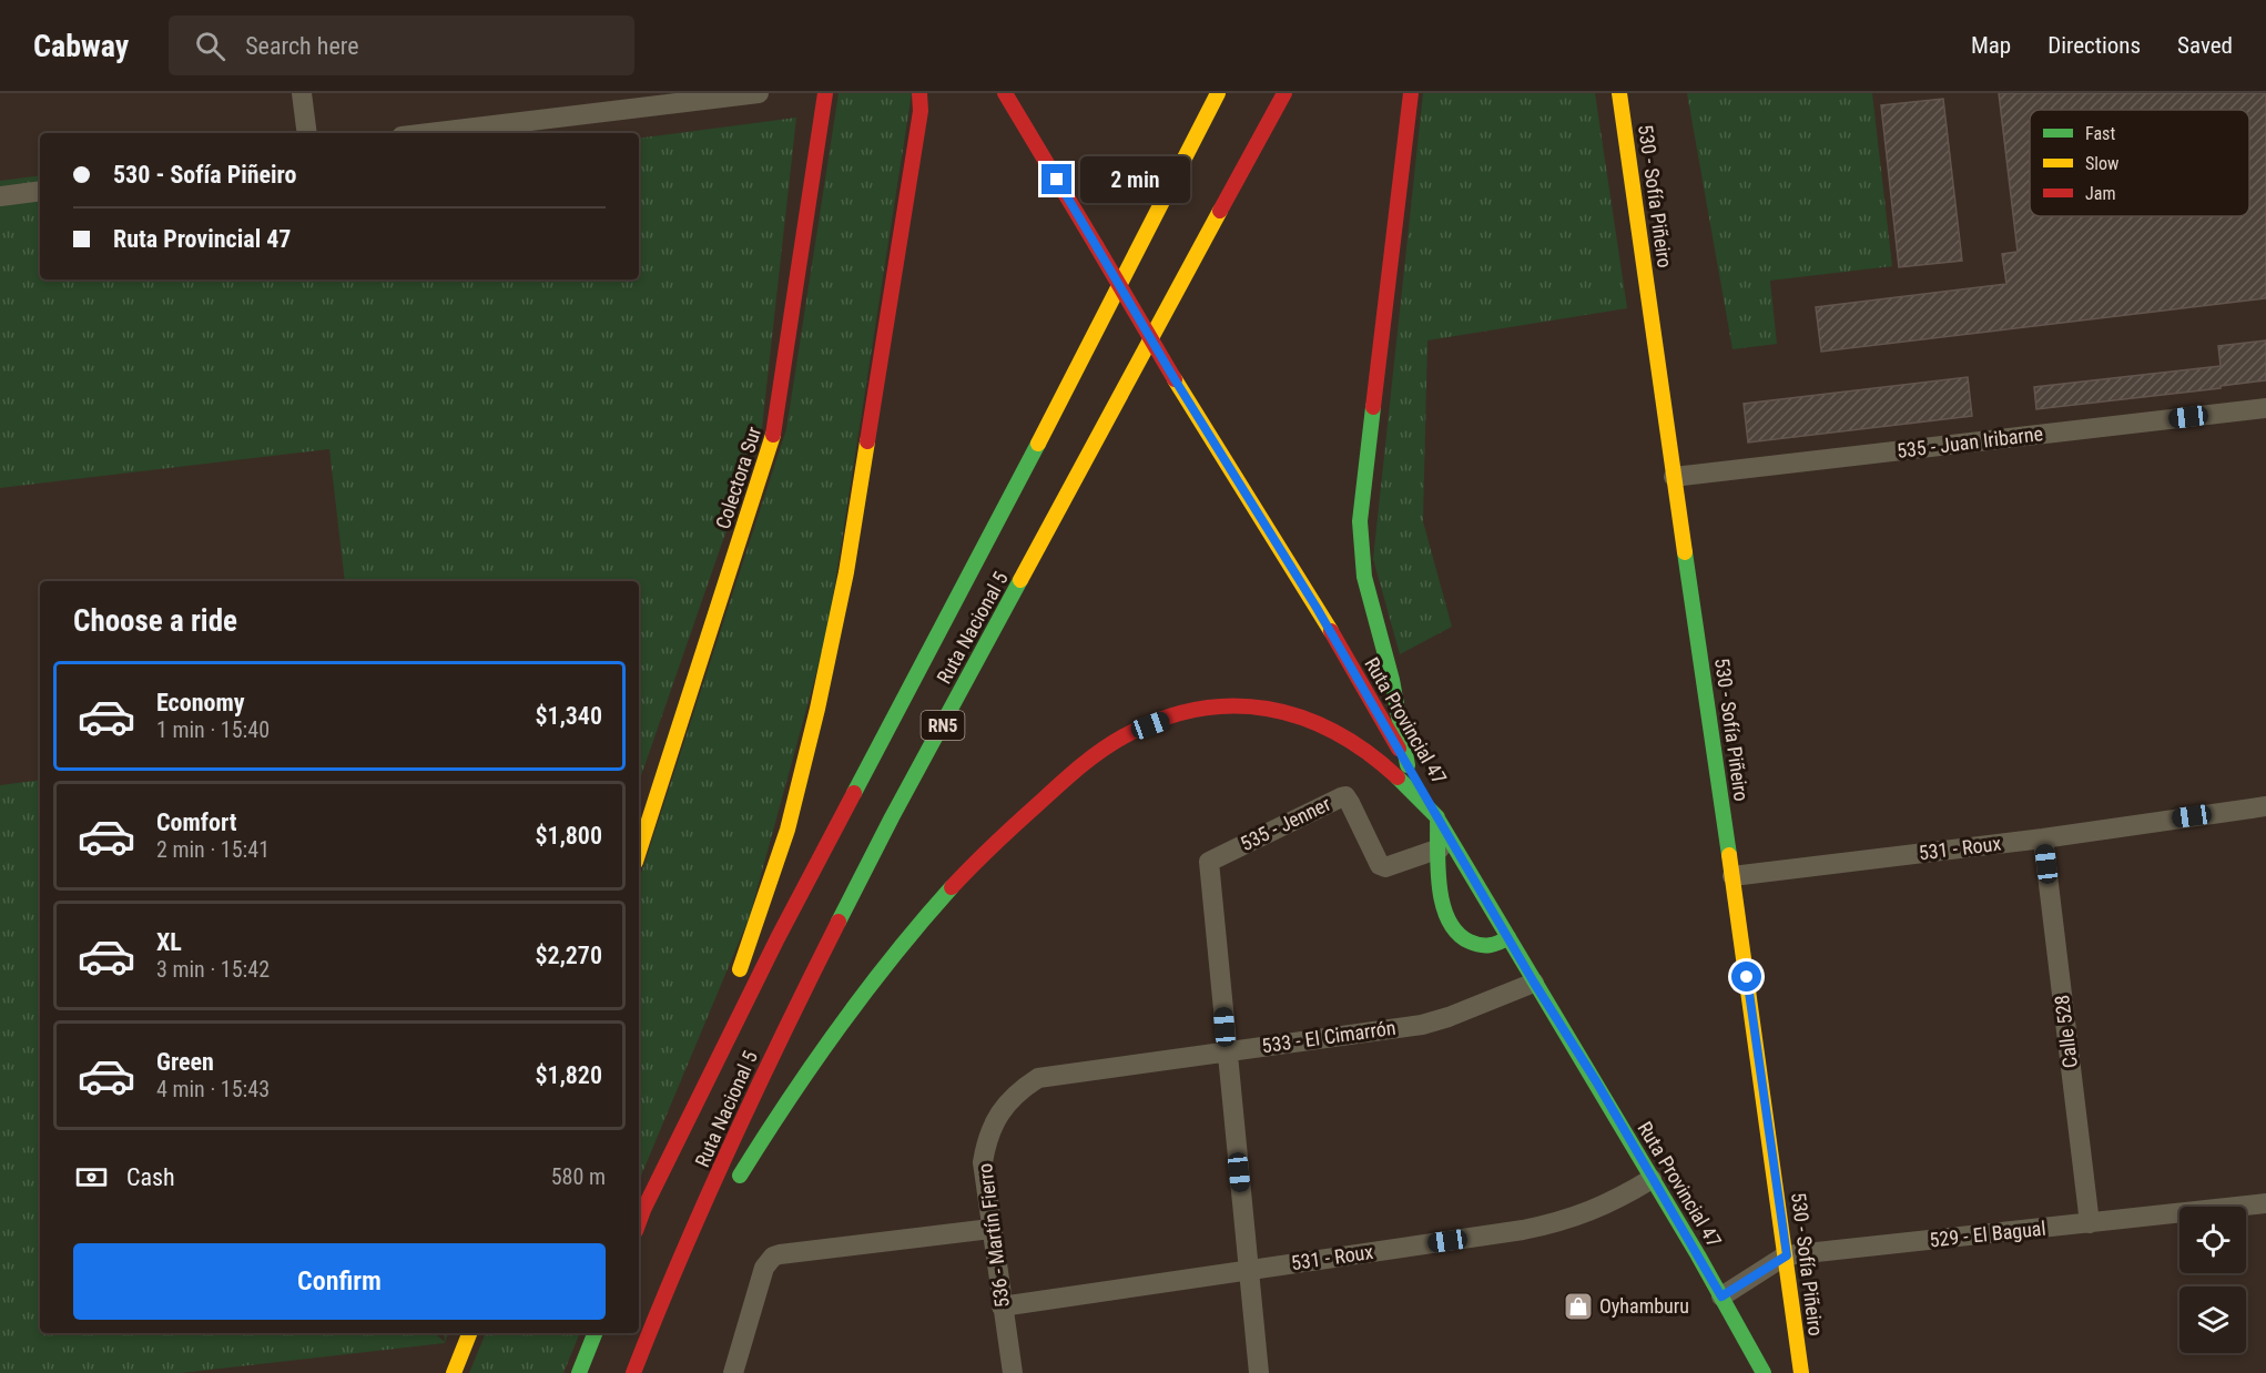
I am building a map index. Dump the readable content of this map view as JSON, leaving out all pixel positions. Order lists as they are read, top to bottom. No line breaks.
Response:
{"streets":{"main road":["530 - Sofía Piñeiro","Colectora Sur","Ruta Nacional 5","Ruta Provincial 47","RN5"],"street":["535 - Juan Iribarne","535 - Jenner","531 - Roux","Calle 528","533 - El Cimarrón","529 - El Bagual","536 - Martín Fierro"]},"crossings":[["530 - Sofía Piñeiro","535 - Juan Iribarne"],["530 - Sofía Piñeiro","531 - Roux"],["530 - Sofía Piñeiro","529 - El Bagual"],["Ruta Provincial 47","531 - Roux"],["Ruta Provincial 47","533 - El Cimarrón"],["Ruta Provincial 47","529 - El Bagual"],["535 - Jenner","533 - El Cimarrón"],["531 - Roux","Calle 528"],["531 - Roux","536 - Martín Fierro"],["Calle 528","529 - El Bagual"],["533 - El Cimarrón","536 - Martín Fierro"]],"places":{"shop":["Oyhamburu"]},"legend":["Fast","Slow","Jam"],"page":{"header":"Cabway","search":"Search here","nav":["Map","Directions","Saved"],"banner":["530 - Sofía Piñeiro","Ruta Provincial 47"],"bubble":"2 min","heading":"Choose a ride","list":[{"name":"Economy","note":"1 min · 15:40","value":"$1,340"},{"name":"Comfort","note":"2 min · 15:41","value":"$1,800"},{"name":"XL","note":"3 min · 15:42","value":"$2,270"},{"name":"Green","note":"4 min · 15:43","value":"$1,820"}],"pay":["Cash","580 m"],"buttons":"Confirm"}}
